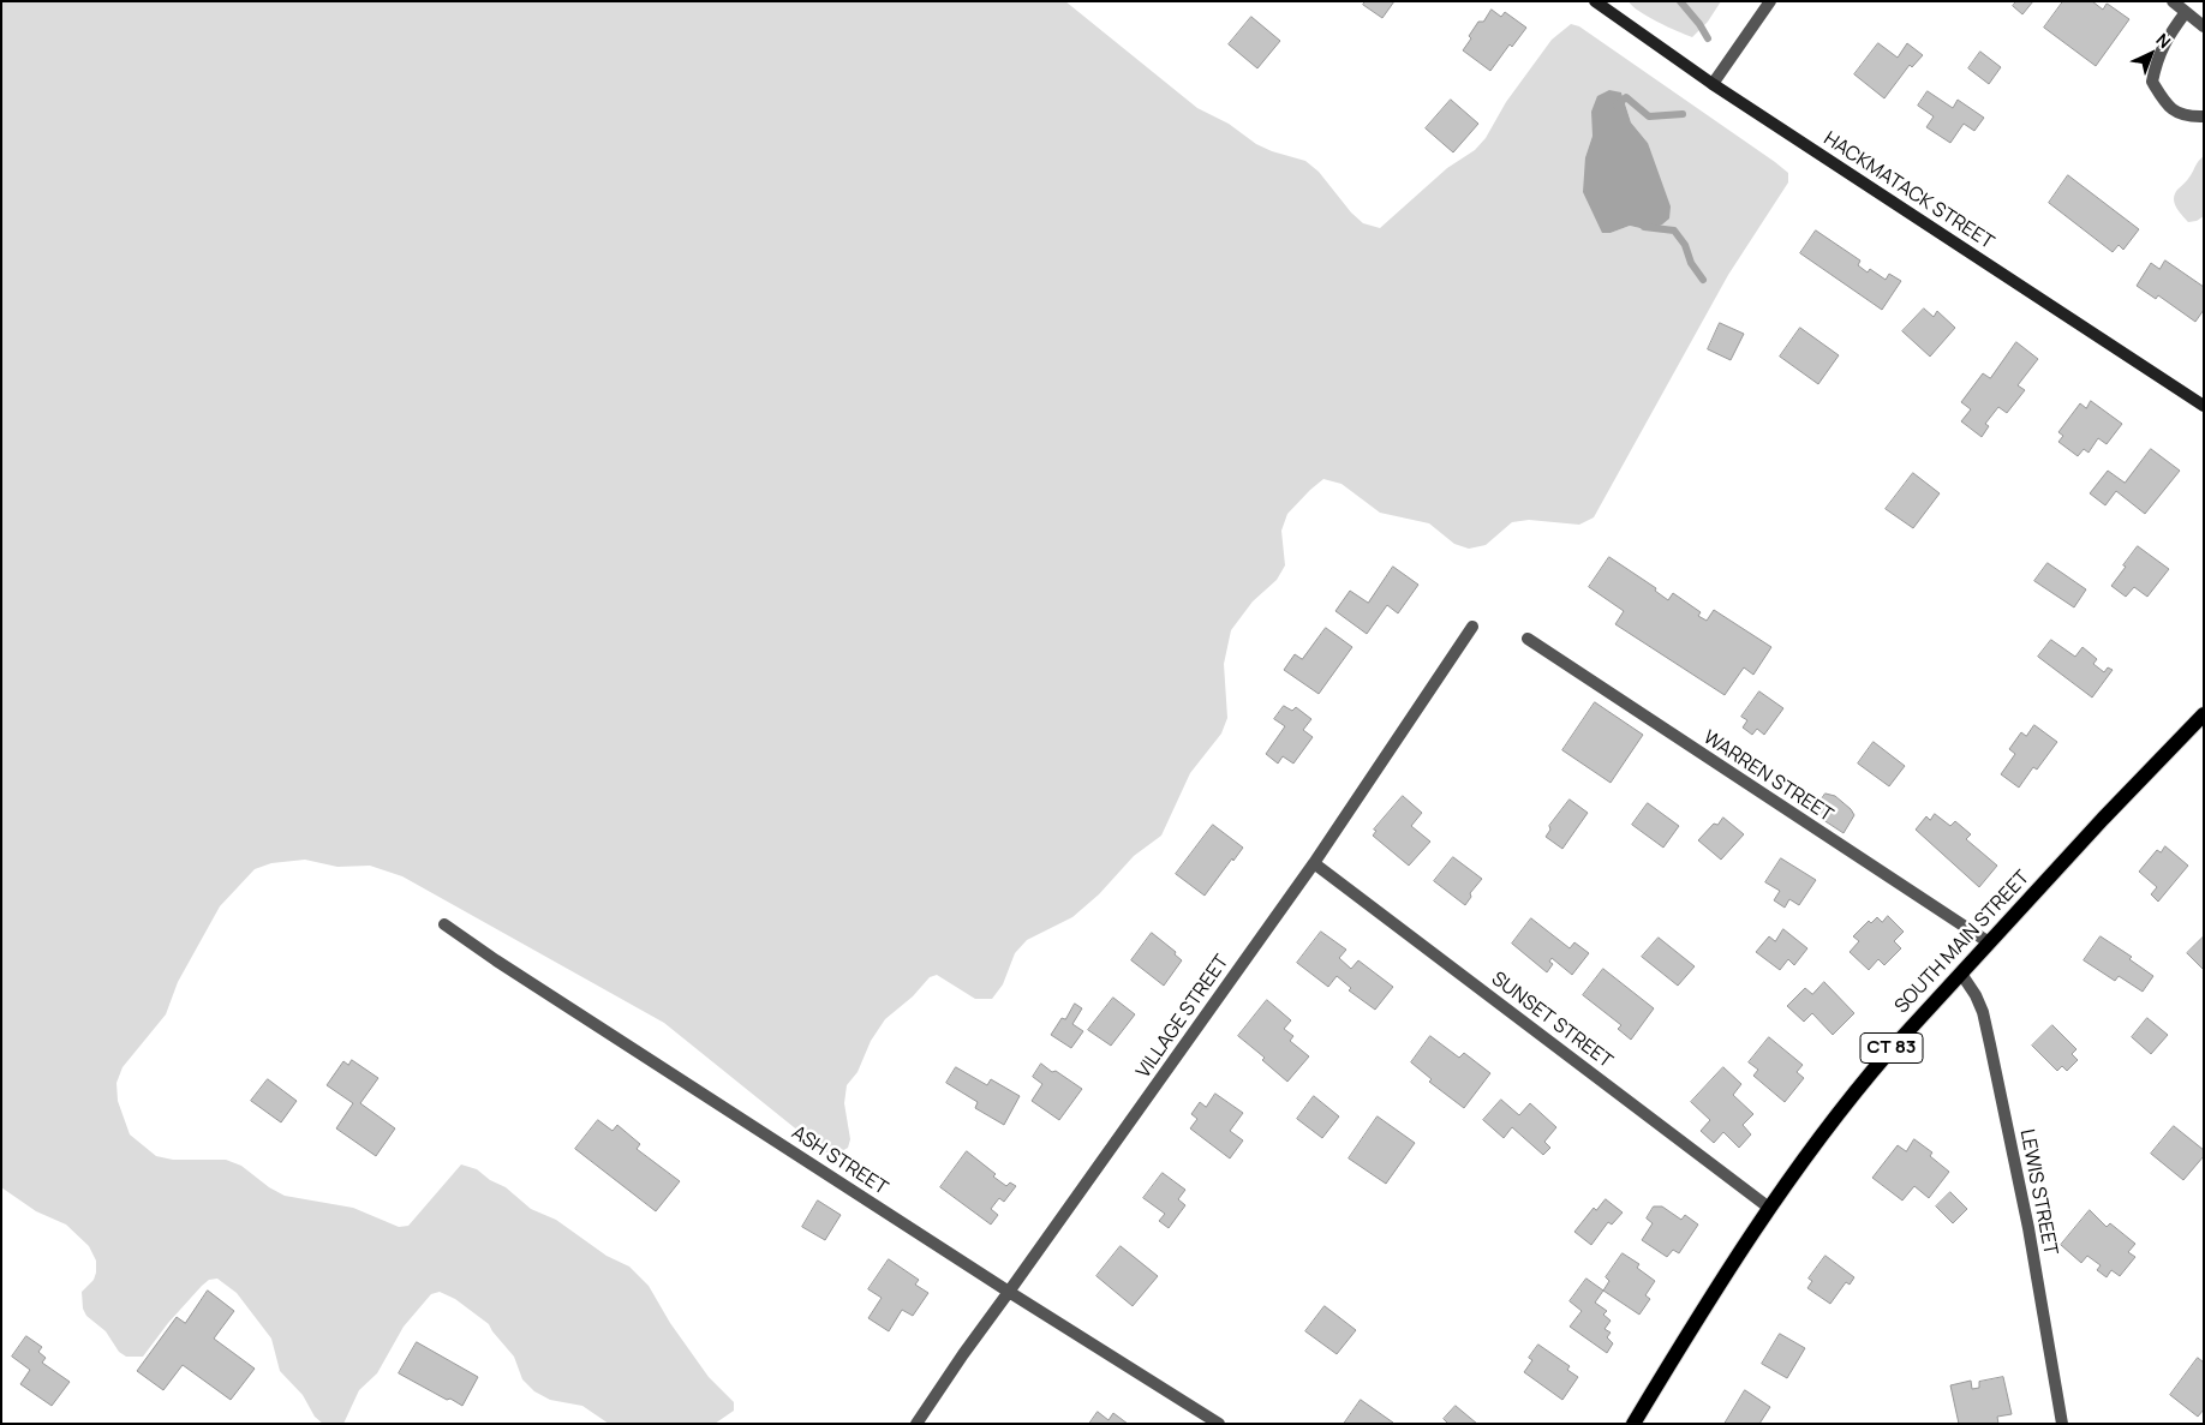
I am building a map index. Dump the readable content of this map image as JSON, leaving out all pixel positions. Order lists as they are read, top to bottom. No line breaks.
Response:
{"streets":{"main road":["SOUTH MAIN STREET","CT 83"],"street":["HACKMATACK STREET","WARREN STREET","VILLAGE STREET","SUNSET STREET","ASH STREET","LEWIS STREET"]},"crossings":[["WARREN STREET","SOUTH MAIN STREET"],["SOUTH MAIN STREET","SUNSET STREET"],["SOUTH MAIN STREET","LEWIS STREET"],["VILLAGE STREET","SUNSET STREET"],["VILLAGE STREET","ASH STREET"]],"north":"top right"}
